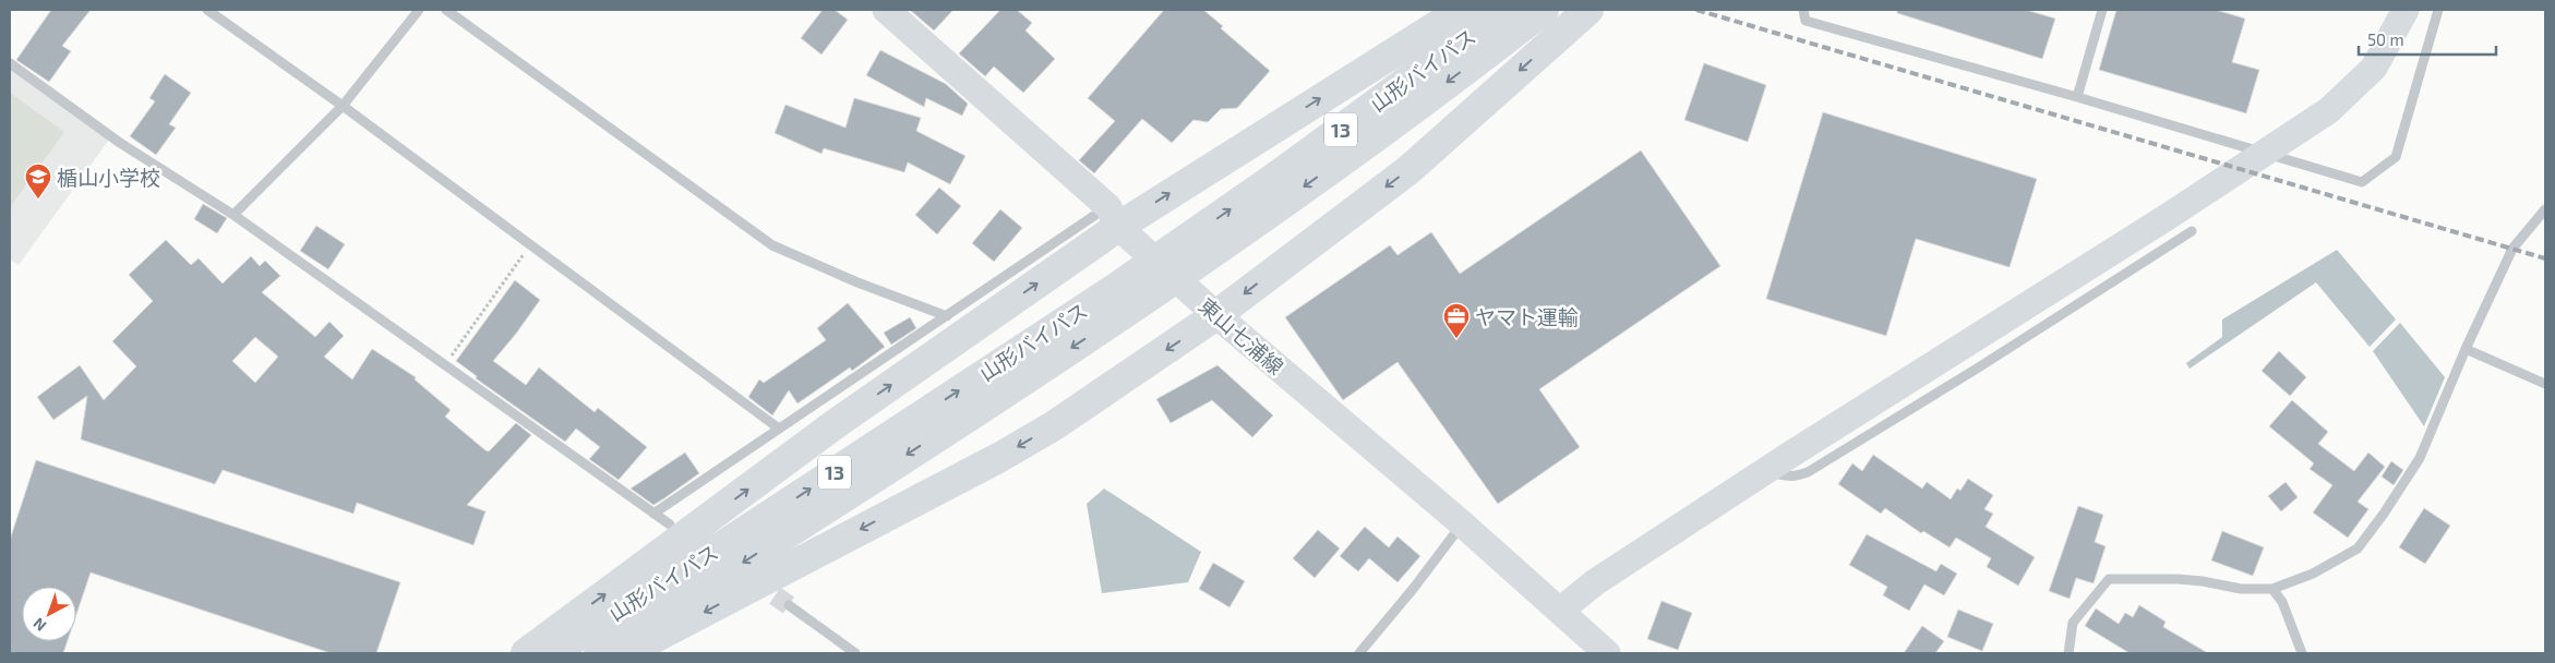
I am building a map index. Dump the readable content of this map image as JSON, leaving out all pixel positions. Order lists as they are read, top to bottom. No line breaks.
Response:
{"streets":{"highway":["山形バイパス","13"],"street":["東山七浦線"]},"places":{"school or university":["楯山小学校"],"office":["ヤマト運輸"]},"scale_bar":"50 m","north":"bottom left"}
